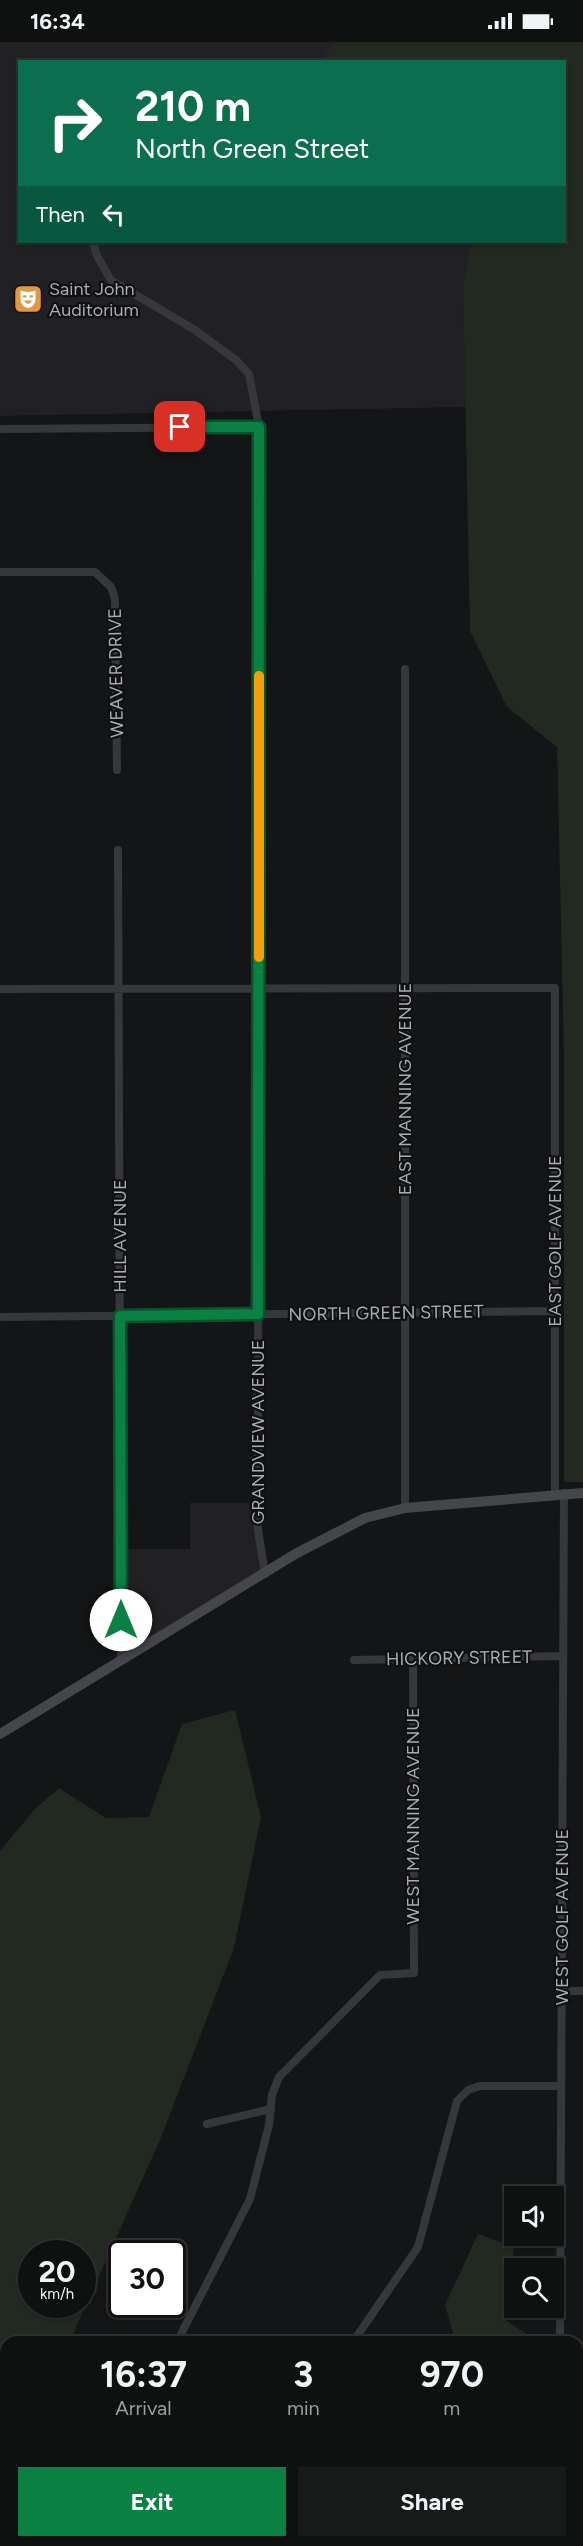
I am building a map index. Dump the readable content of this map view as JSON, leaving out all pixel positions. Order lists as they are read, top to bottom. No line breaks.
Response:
{"streets":{"street":["WEAVER DRIVE","EAST MANNING AVENUE","HILL AVENUE","EAST GOLF AVENUE","NORTH GREEN STREET","GRANDVIEW AVENUE","HICKORY STREET","WEST MANNING AVENUE","WEST GOLF AVENUE"]},"crossings":[["EAST MANNING AVENUE","EAST GOLF AVENUE"],["EAST MANNING AVENUE","NORTH GREEN STREET"],["HILL AVENUE","NORTH GREEN STREET"],["EAST GOLF AVENUE","NORTH GREEN STREET"],["EAST GOLF AVENUE","WEST GOLF AVENUE"],["NORTH GREEN STREET","GRANDVIEW AVENUE"],["HICKORY STREET","WEST MANNING AVENUE"],["HICKORY STREET","WEST GOLF AVENUE"]],"places":{"theatre":["Saint John Auditorium"]},"page":{"status":"16:34","turn":["210 m","North Green Street"],"then":"Then","speed":"20 km/h","limit":"30","eta":["16:37","Arrival","3","min","970","m"],"buttons":["Exit","Share"]}}
